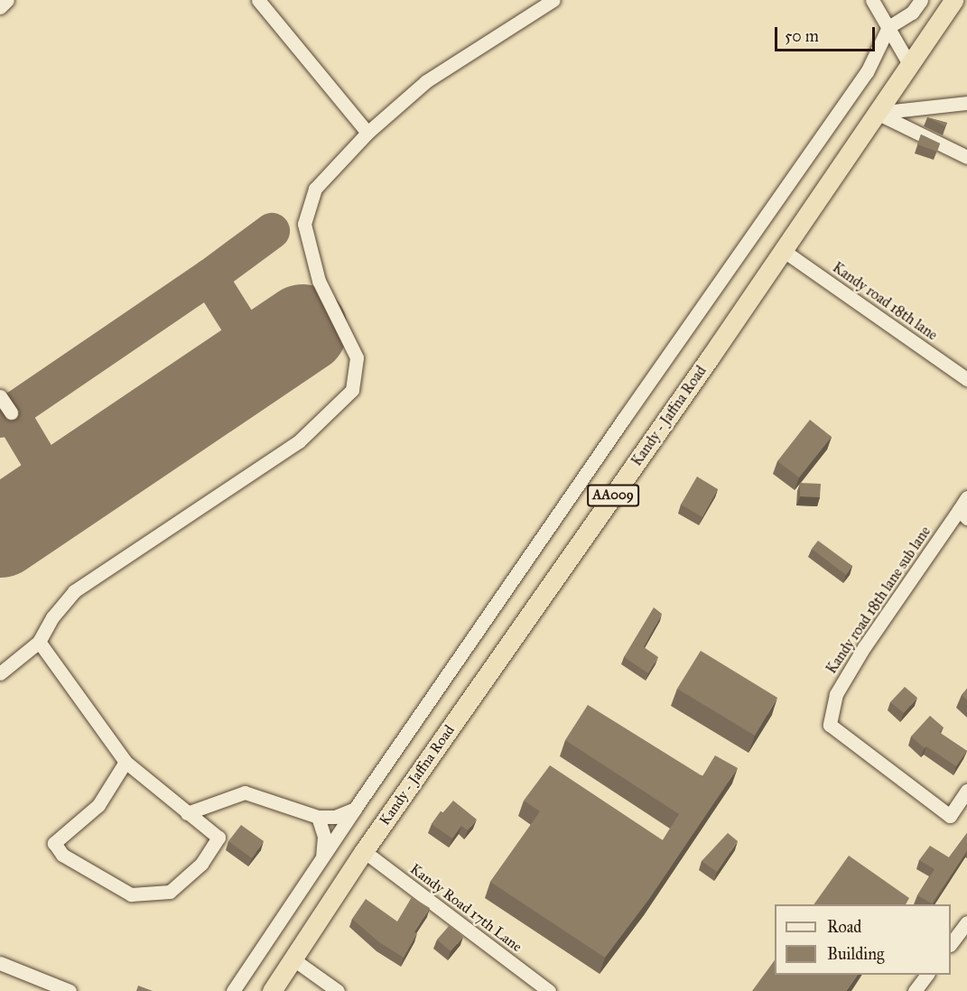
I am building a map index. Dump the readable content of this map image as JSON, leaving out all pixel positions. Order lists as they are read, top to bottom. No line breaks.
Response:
{"streets":{"highway":["Kandy - Jaffna Road","AA009"],"street":["Kandy road 18th lane","Kandy road 18th lane sub lane","Kandy Road 17th Lane"]},"crossings":[["Kandy road 18th lane","Kandy - Jaffna Road"],["Kandy - Jaffna Road","Kandy Road 17th Lane"]],"legend":["Road","Building"],"scale_bar":"50 m"}
